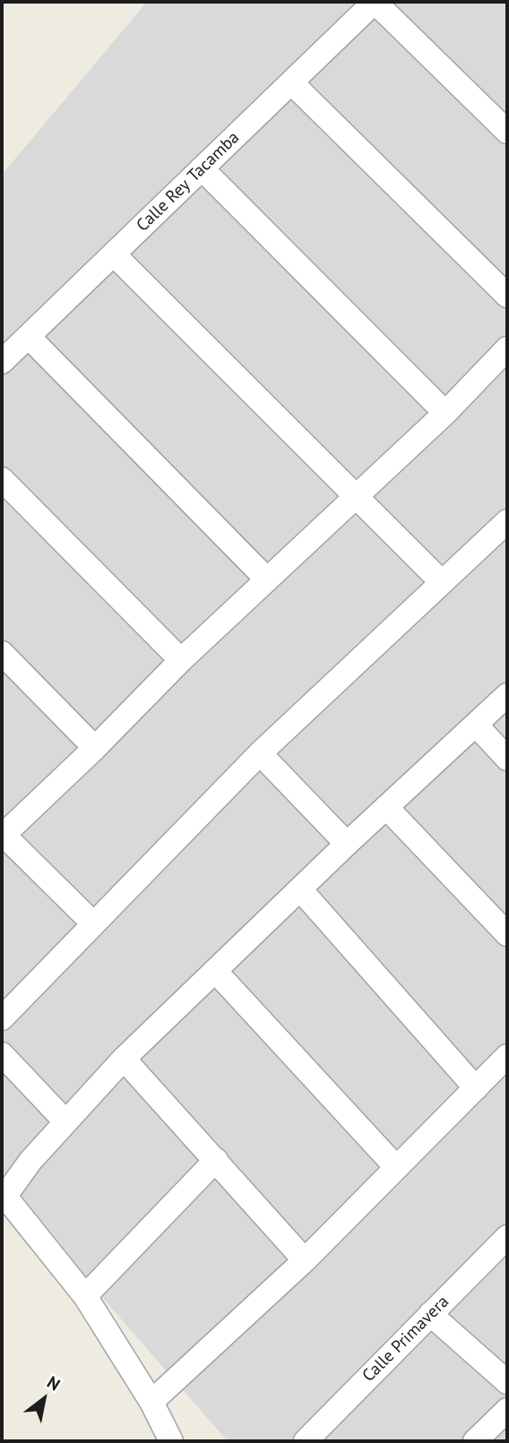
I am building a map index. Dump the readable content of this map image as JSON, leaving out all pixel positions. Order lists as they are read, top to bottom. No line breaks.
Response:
{"streets":{"street":["Calle Rey Tacamba","Calle Primavera"]},"north":"top right"}
